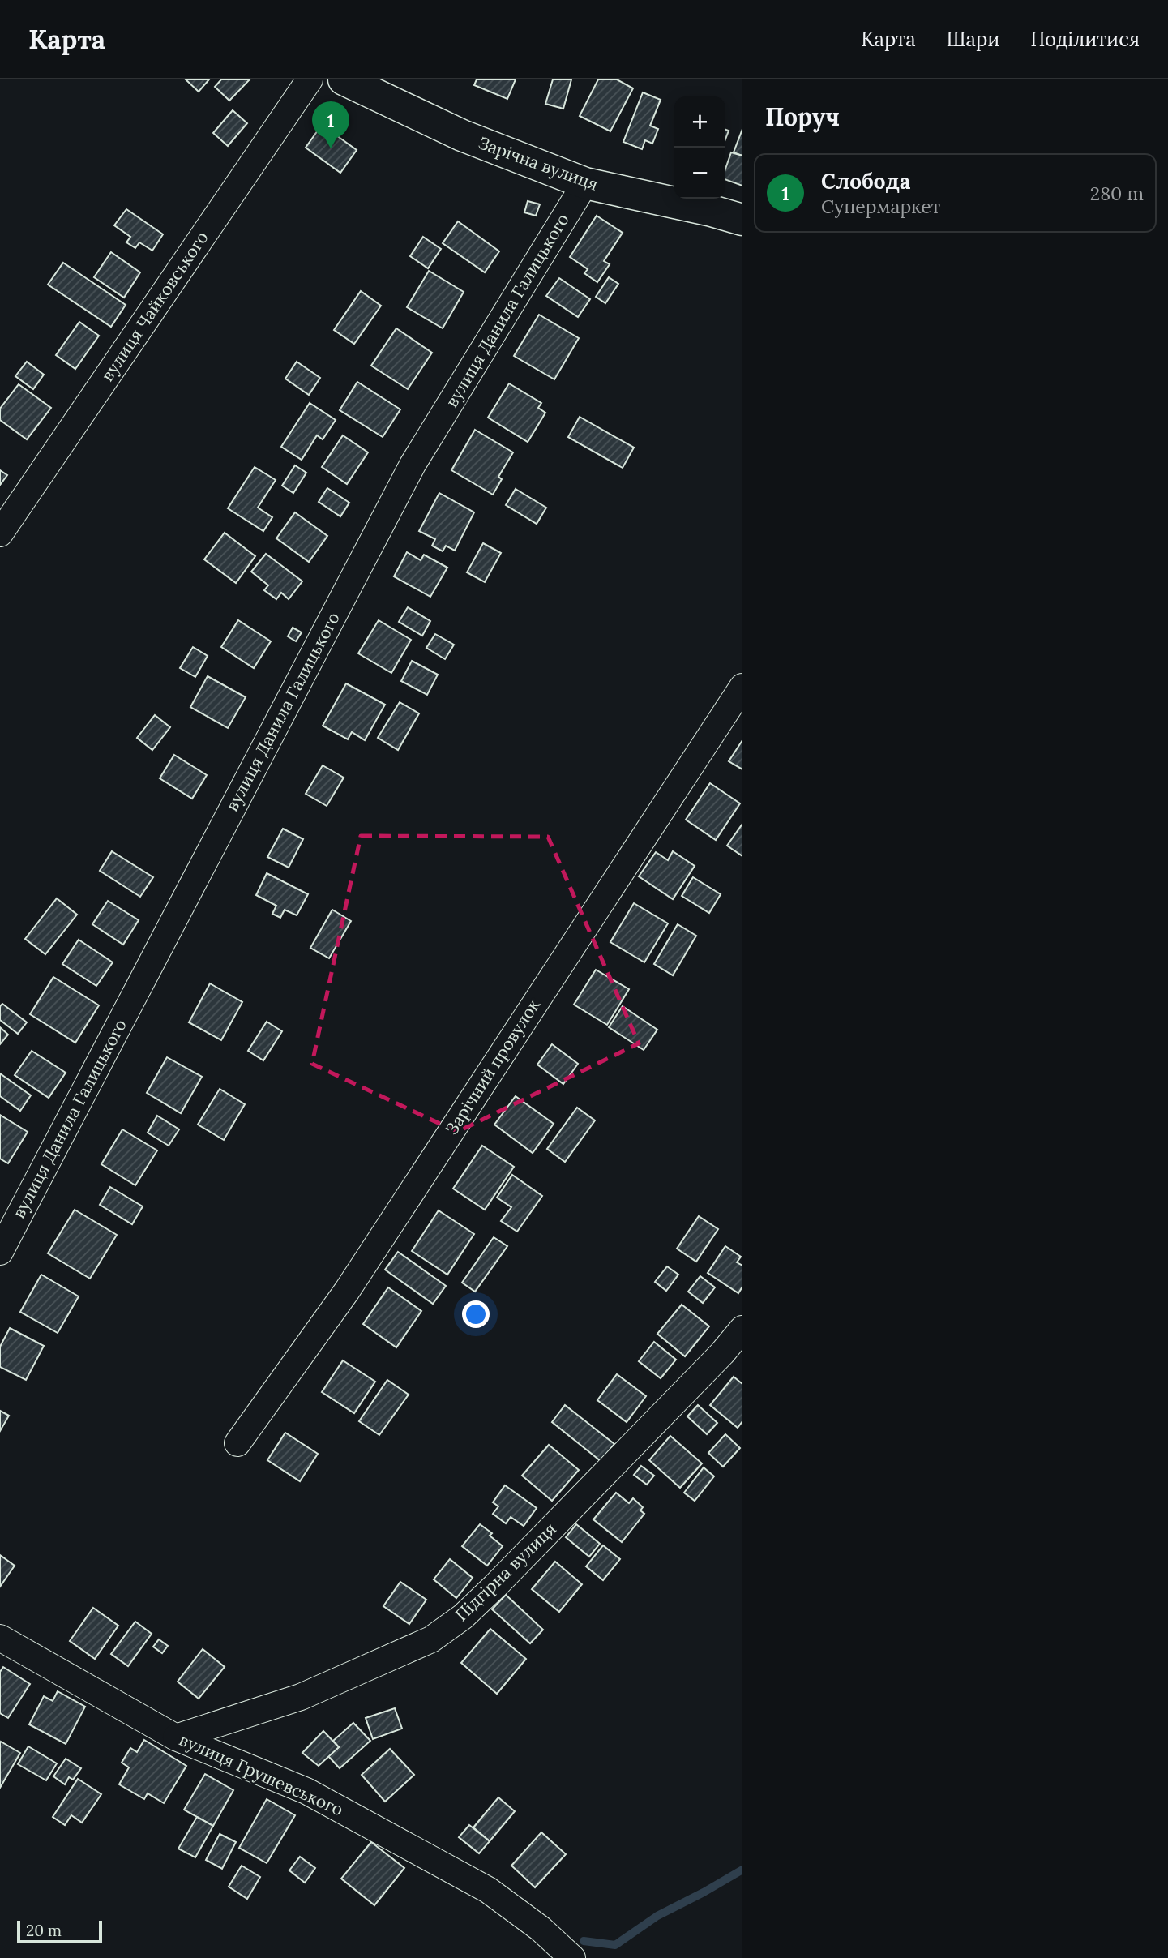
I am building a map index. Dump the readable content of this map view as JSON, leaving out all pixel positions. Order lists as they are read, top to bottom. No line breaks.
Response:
{"streets":{"street":["Зарічна вулиця","вулиця Чайковського","вулиця Данила Галицького","Зарічний провулок","Підгірна вулиця","вулиця Грушевського"]},"crossings":[["Зарічна вулиця","вулиця Данила Галицького"],["Підгірна вулиця","вулиця Грушевського"]],"scale_bar":"20 m","page":{"header":"Карта","nav":["Карта","Шари","Поділитися"],"heading":"Поруч","map_buttons":["+","−"],"pins":"1","list":[{"mark":"1","name":"Слобода","note":"Супермаркет","value":"280 m"}],"scale":"20 m"}}
